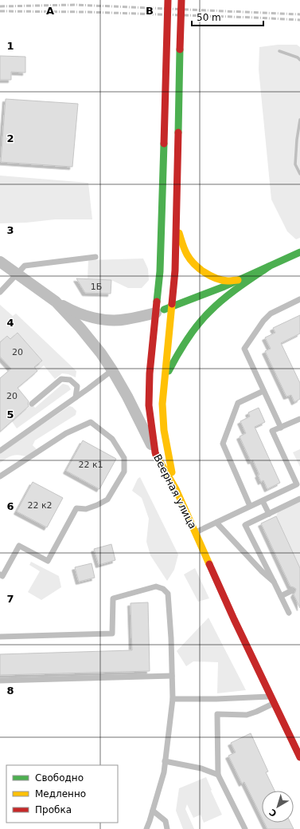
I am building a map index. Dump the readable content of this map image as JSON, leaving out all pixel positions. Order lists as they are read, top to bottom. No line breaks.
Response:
{"streets":{"street":["Веерная улица"]},"house_numbers":["1Б","20","20","22 к1","22 к2"],"legend":["Свободно","Медленно","Пробка"],"scale_bar":"50 m","north":"bottom left","grid":{"columns":["A","B"],"rows":["1","2","3","4","5","6","7","8"]}}
